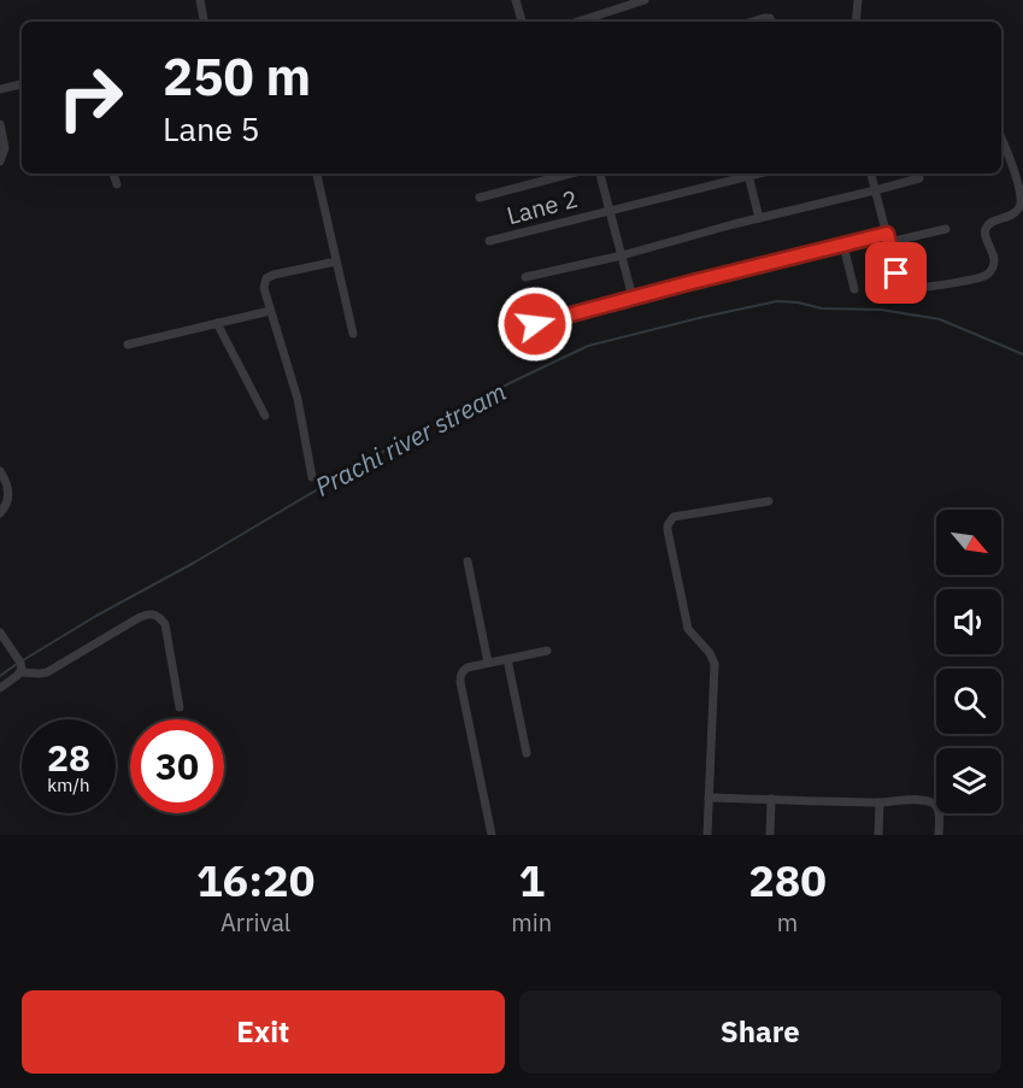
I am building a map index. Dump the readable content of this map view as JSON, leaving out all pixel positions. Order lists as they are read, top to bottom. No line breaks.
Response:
{"streets":{"street":["Lane 2"]},"water":["Prachi river stream"],"north":"bottom right","page":{"turn":["250 m","Lane 5"],"speed":"28 km/h","limit":"30","eta":["16:20","Arrival","1","min","280","m"],"buttons":["Exit","Share"]}}
